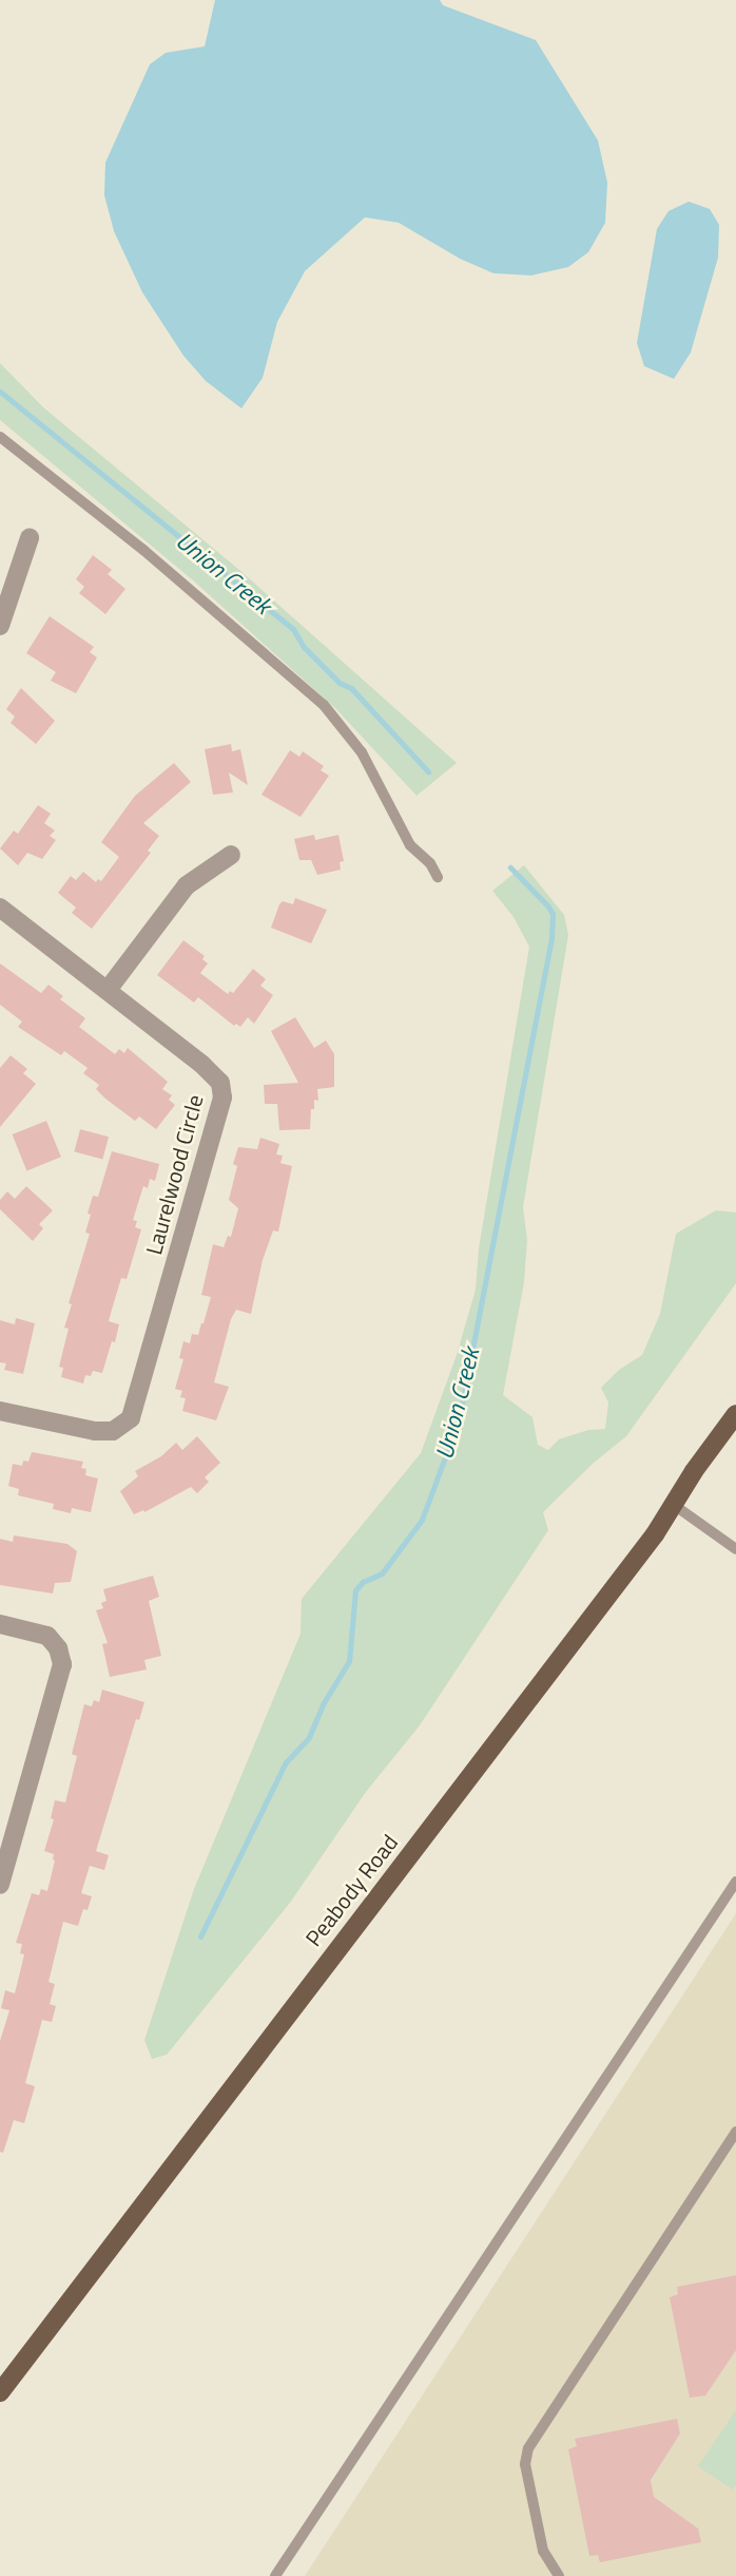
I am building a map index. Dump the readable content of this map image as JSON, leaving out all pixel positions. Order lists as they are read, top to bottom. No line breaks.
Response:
{"streets":{"main road":["Peabody Road"],"street":["Laurelwood Circle"]},"water":["Union Creek"]}
